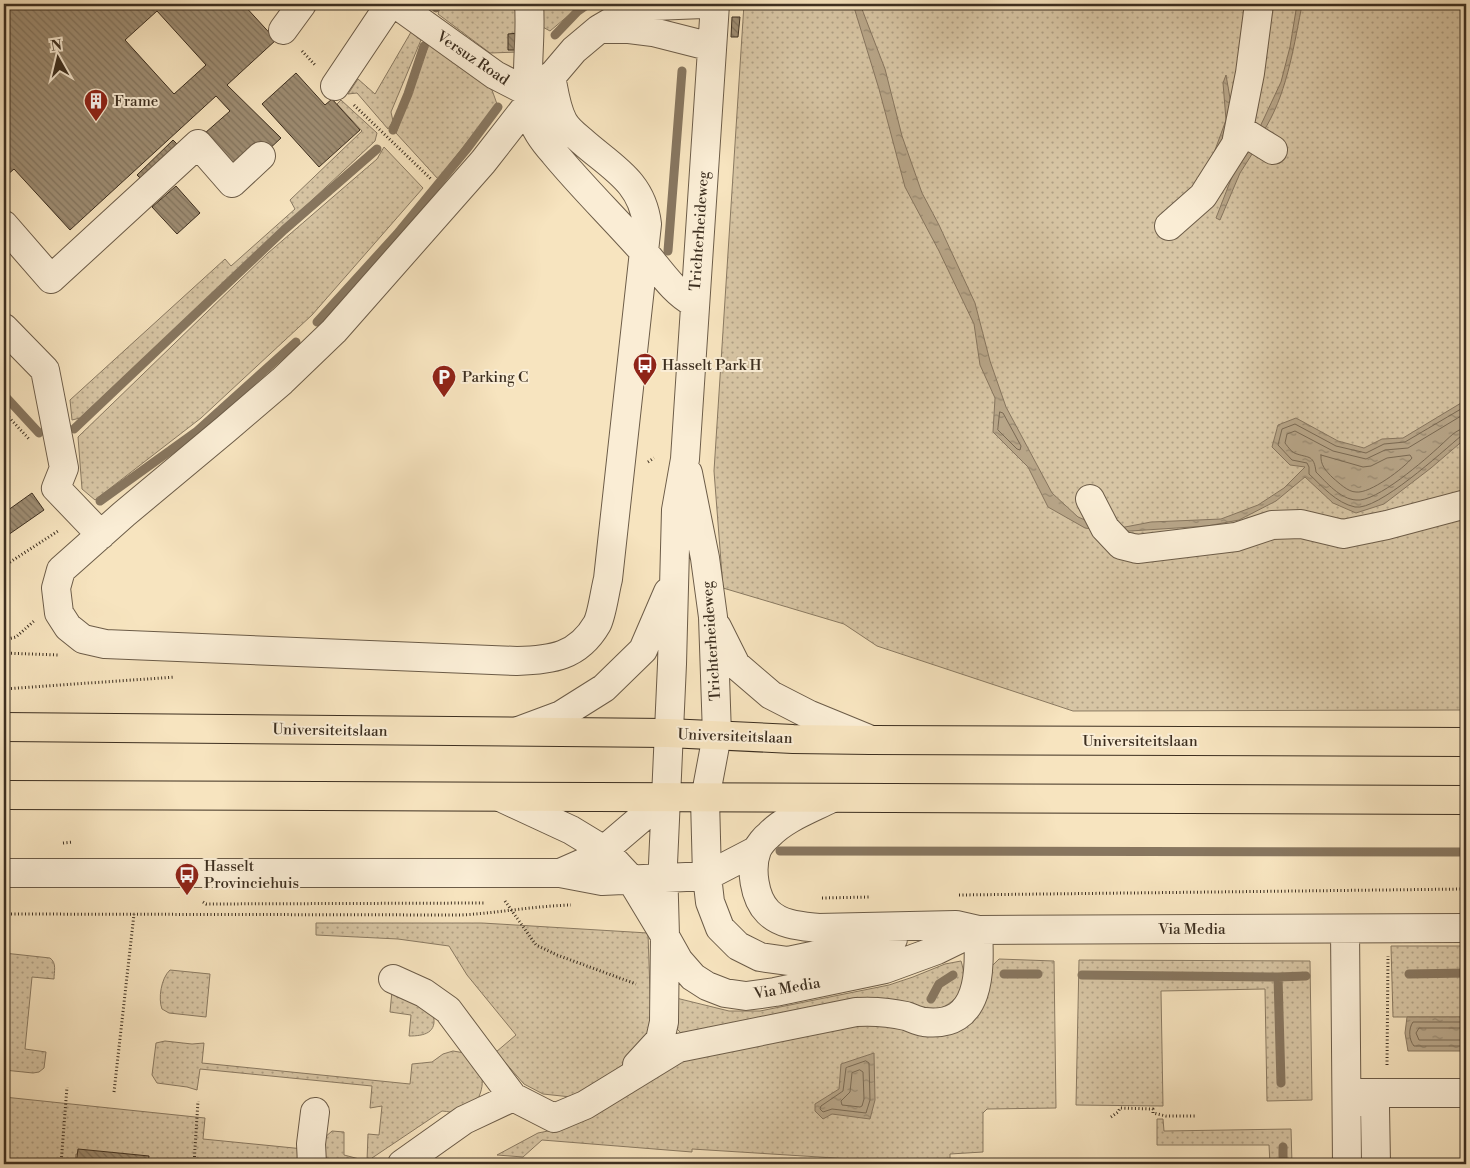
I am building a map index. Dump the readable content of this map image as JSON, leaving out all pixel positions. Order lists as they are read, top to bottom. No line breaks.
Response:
{"streets":{"highway":["Universiteitslaan"],"street":["Versuz Road","Trichterheideweg","Via Media"]},"crossings":[["Trichterheideweg","Universiteitslaan"],["Trichterheideweg","Via Media"],["Universiteitslaan","Via Media"]],"places":{"building":["Frame"],"bus stop":["Hasselt Park H","Hasselt Provinciehuis"],"parking":["Parking C"]},"north":"top"}
